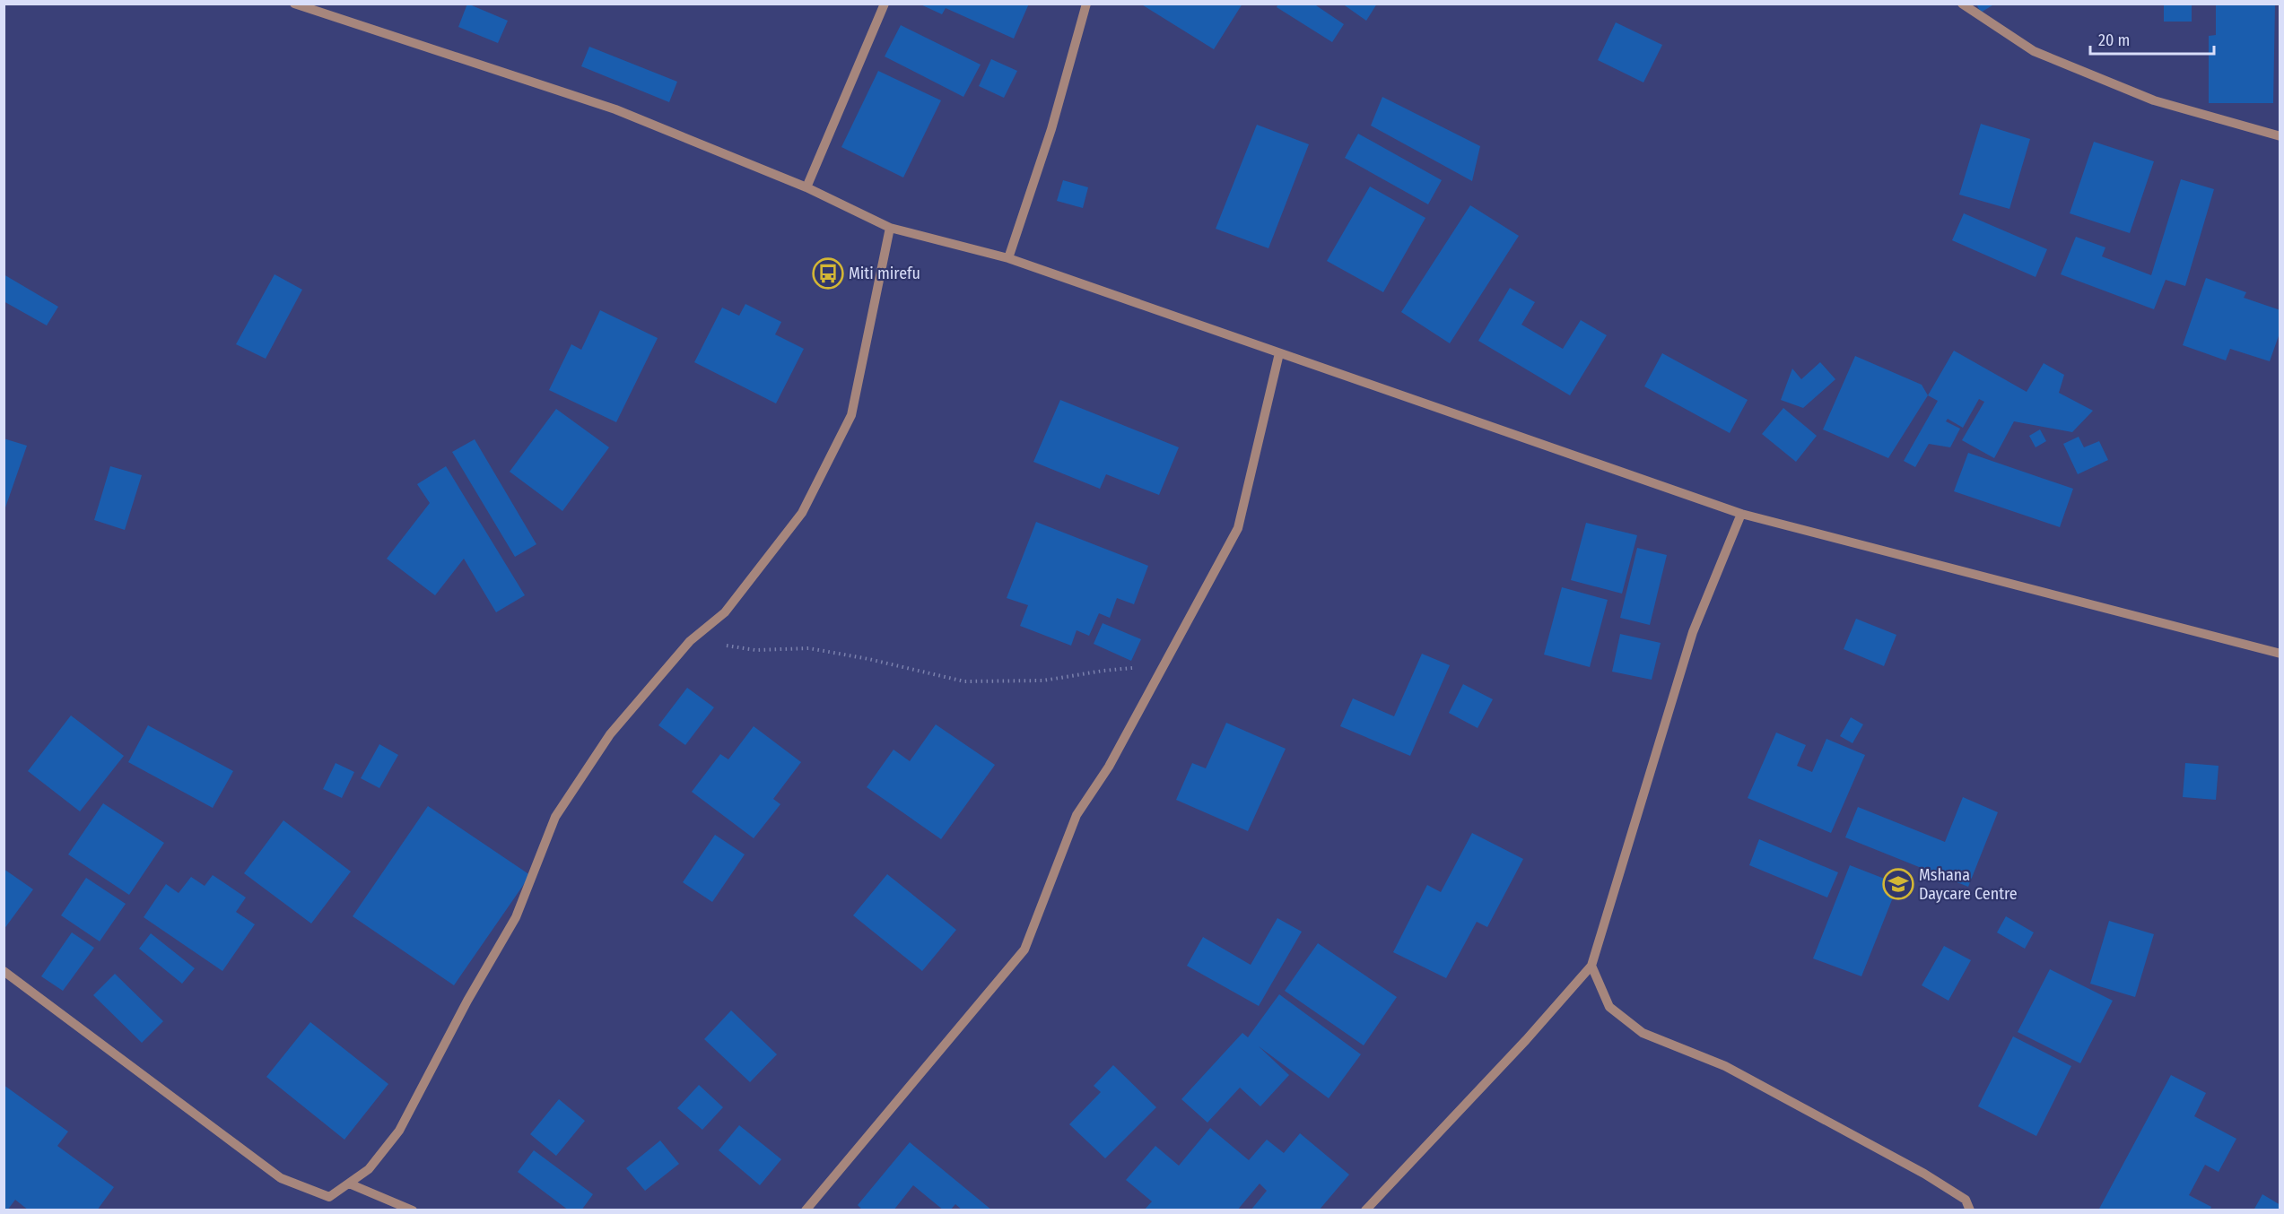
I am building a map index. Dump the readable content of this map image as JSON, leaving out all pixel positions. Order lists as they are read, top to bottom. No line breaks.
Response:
{"places":{"bus stop":["Miti mirefu"],"school or university":["Mshana Daycare Centre"]},"scale_bar":"20 m"}
